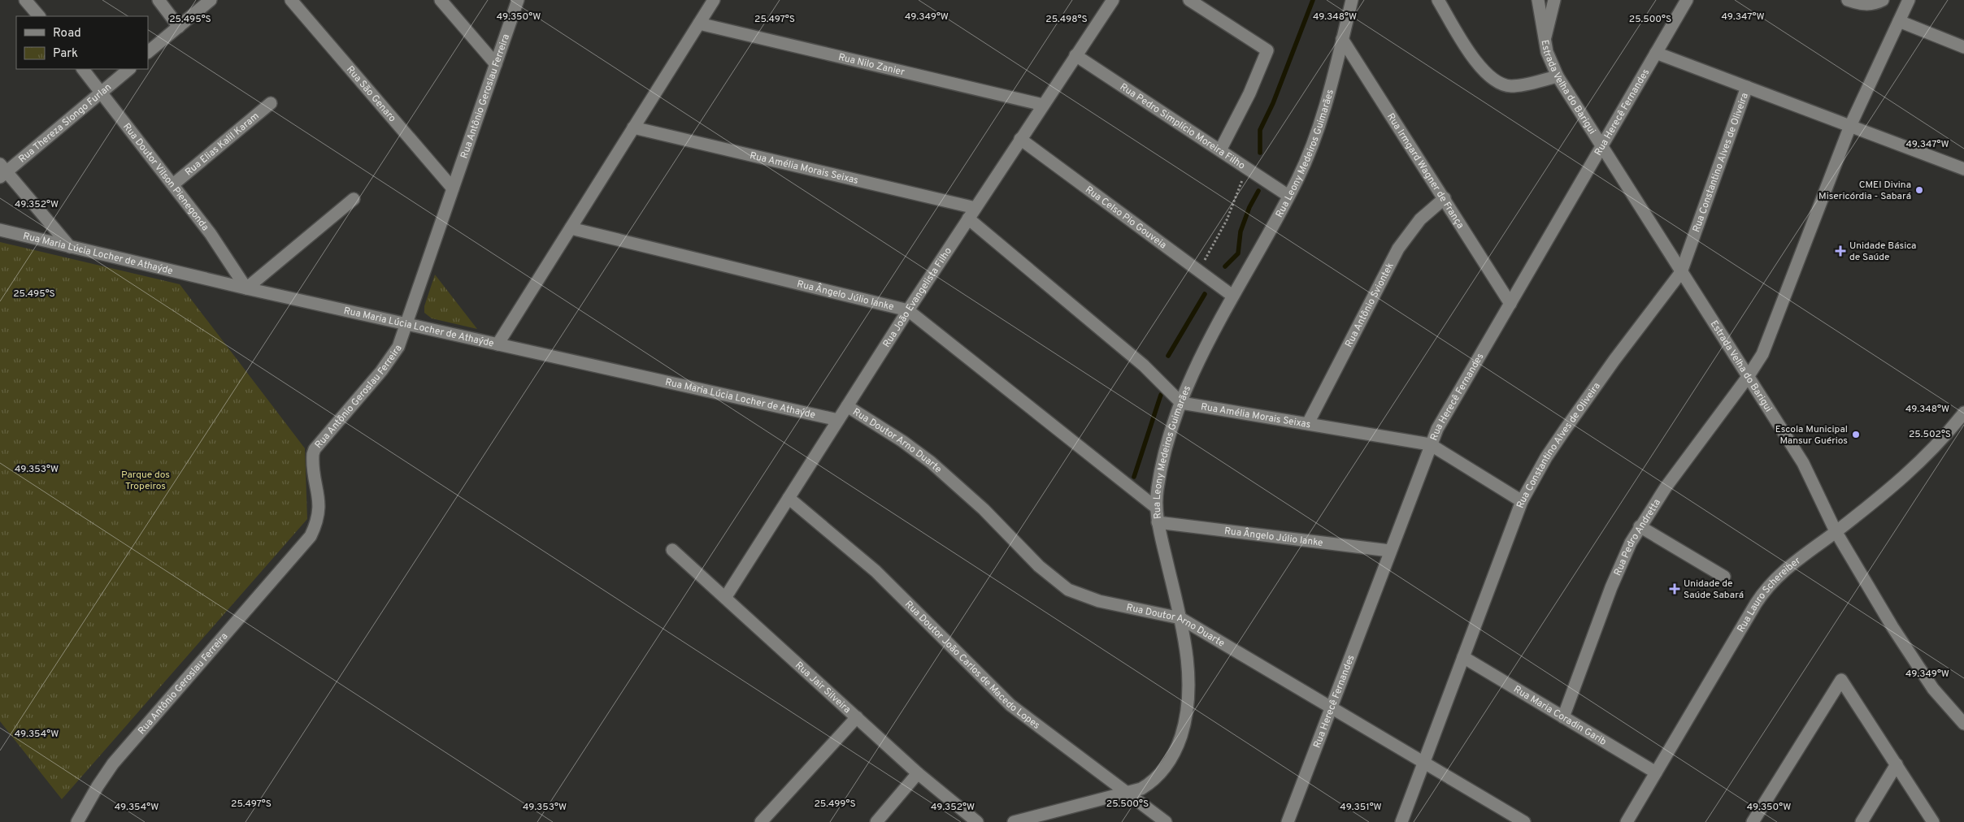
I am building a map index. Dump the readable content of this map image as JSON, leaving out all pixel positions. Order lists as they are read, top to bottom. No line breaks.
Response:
{"streets":{"street":["Rua Nilo Zanier","Estrada Velha do Barigui","Rua São Genaro","Rua Antônio Geroslau Ferreira","Rua Herecê Fernandes","Rua Thereza Slongo Furlan","Rua Pedro Simplício Moreira Filho","Rua Elias Kalil Karam","Rua Leony Medeiros Guimarães","Rua Constantino Alves de Oliveira","Rua Amélia Morais Seixas","Rua Irmgard Wagner de França","Rua Doutor Vilson Pienegonda","Rua Celso Pio Gouveia","Rua Maria Lúcia Locher de Athaýde","Rua Ângelo Júlio Ianke","Rua João Evangelista Filho","Rua Antônio Sviontek","Rua Doutor Arno Duarte","Rua Pedro Andretta","Rua Lauro Schereiber","Rua Doutor João Carlos de Macedo Lopes","Rua Jair Silveira","Rua Maria Coradin Garib"]},"crossings":[["Rua Nilo Zanier","Rua João Evangelista Filho"],["Estrada Velha do Barigui","Rua Herecê Fernandes"],["Estrada Velha do Barigui","Rua Constantino Alves de Oliveira"],["Estrada Velha do Barigui","Rua Pedro Andretta"],["Estrada Velha do Barigui","Rua Lauro Schereiber"],["Rua São Genaro","Rua Antônio Geroslau Ferreira"],["Rua Antônio Geroslau Ferreira","Rua Maria Lúcia Locher de Athaýde"],["Rua Herecê Fernandes","Rua Amélia Morais Seixas"],["Rua Herecê Fernandes","Rua Irmgard Wagner de França"],["Rua Herecê Fernandes","Rua Ângelo Júlio Ianke"],["Rua Herecê Fernandes","Rua Doutor Arno Duarte"],["Rua Thereza Slongo Furlan","Rua Doutor Vilson Pienegonda"],["Rua Pedro Simplício Moreira Filho","Rua Leony Medeiros Guimarães"],["Rua Pedro Simplício Moreira Filho","Rua João Evangelista Filho"],["Rua Elias Kalil Karam","Rua Doutor Vilson Pienegonda"],["Rua Leony Medeiros Guimarães","Rua Amélia Morais Seixas"],["Rua Leony Medeiros Guimarães","Rua Irmgard Wagner de França"],["Rua Leony Medeiros Guimarães","Rua Celso Pio Gouveia"],["Rua Leony Medeiros Guimarães","Rua Ângelo Júlio Ianke"],["Rua Leony Medeiros Guimarães","Rua Doutor Arno Duarte"],["Rua Leony Medeiros Guimarães","Rua Doutor João Carlos de Macedo Lopes"],["Rua Constantino Alves de Oliveira","Rua Amélia Morais Seixas"],["Rua Constantino Alves de Oliveira","Rua Doutor Arno Duarte"],["Rua Constantino Alves de Oliveira","Rua Maria Coradin Garib"],["Rua Amélia Morais Seixas","Rua João Evangelista Filho"],["Rua Amélia Morais Seixas","Rua Antônio Sviontek"],["Rua Irmgard Wagner de França","Rua Antônio Sviontek"],["Rua Doutor Vilson Pienegonda","Rua Maria Lúcia Locher de Athaýde"],["Rua Celso Pio Gouveia","Rua João Evangelista Filho"],["Rua Maria Lúcia Locher de Athaýde","Rua João Evangelista Filho"],["Rua Ângelo Júlio Ianke","Rua João Evangelista Filho"],["Rua João Evangelista Filho","Rua Doutor Arno Duarte"],["Rua João Evangelista Filho","Rua Doutor João Carlos de Macedo Lopes"],["Rua João Evangelista Filho","Rua Jair Silveira"],["Rua Pedro Andretta","Rua Maria Coradin Garib"],["Rua Lauro Schereiber","Rua Maria Coradin Garib"]],"parks":["Parque dos Tropeiros"],"places":{"other":["CMEI Divina Misericórdia - Sabará","Escola Municipal Mansur Guérios"],"health":["Unidade Básica de Saúde","Unidade de Saúde Sabará"]},"legend":["Road","Park"],"coordinates":["49.347°W","49.350°W","49.349°W","49.348°W","25.495°S","25.497°S","25.498°S","25.500°S","49.352°W","25.502°S","49.353°W","49.354°W","25.499°S","49.351°W"]}
